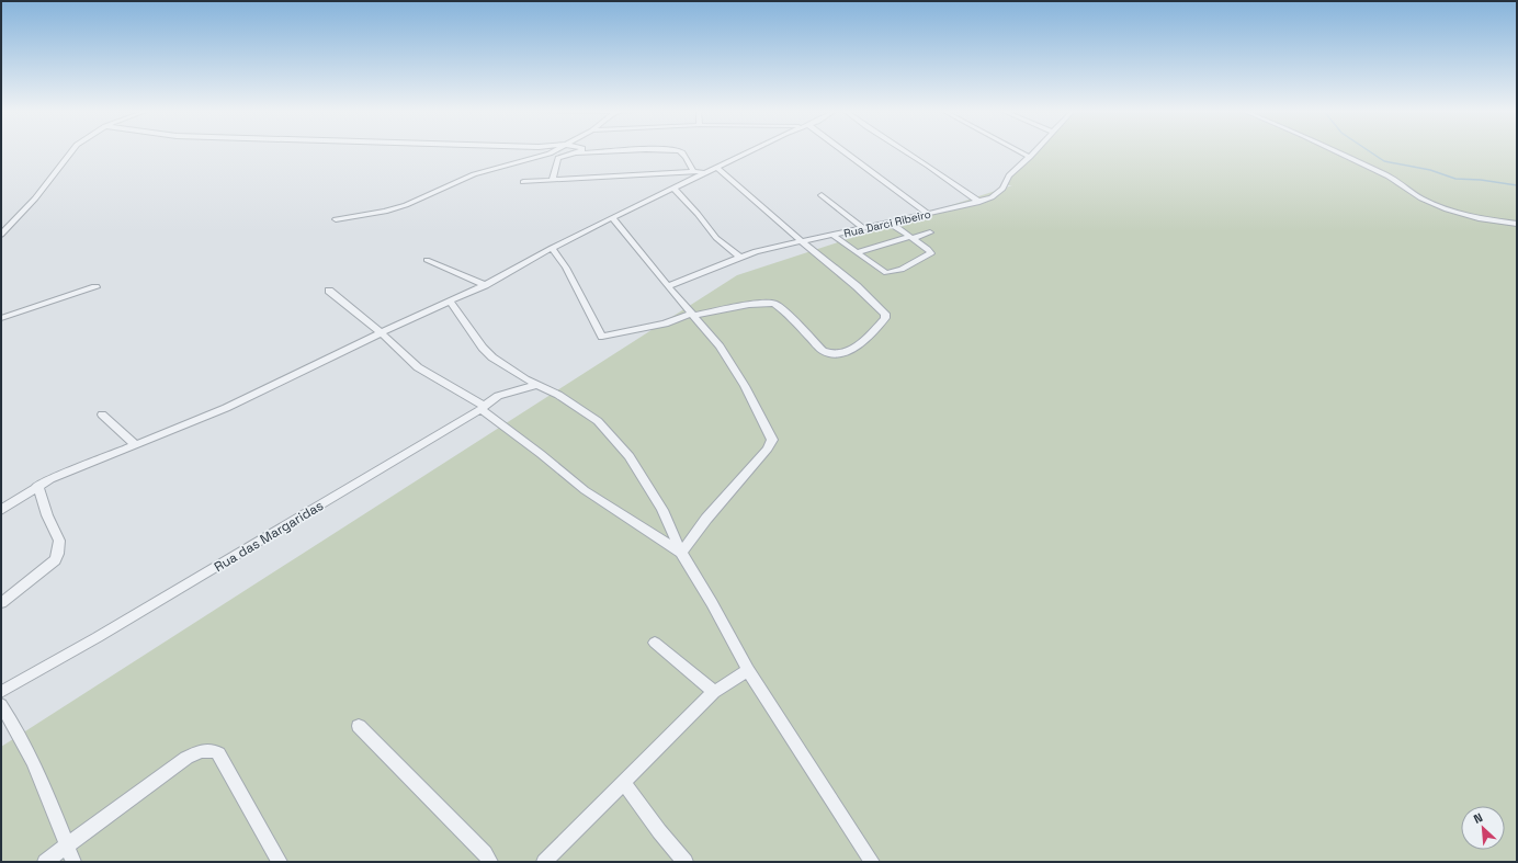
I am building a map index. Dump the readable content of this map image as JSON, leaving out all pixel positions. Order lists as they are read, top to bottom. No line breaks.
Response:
{"streets":{"street":["Rua Darci Ribeiro","Rua das Margaridas"]},"north":"top left"}
